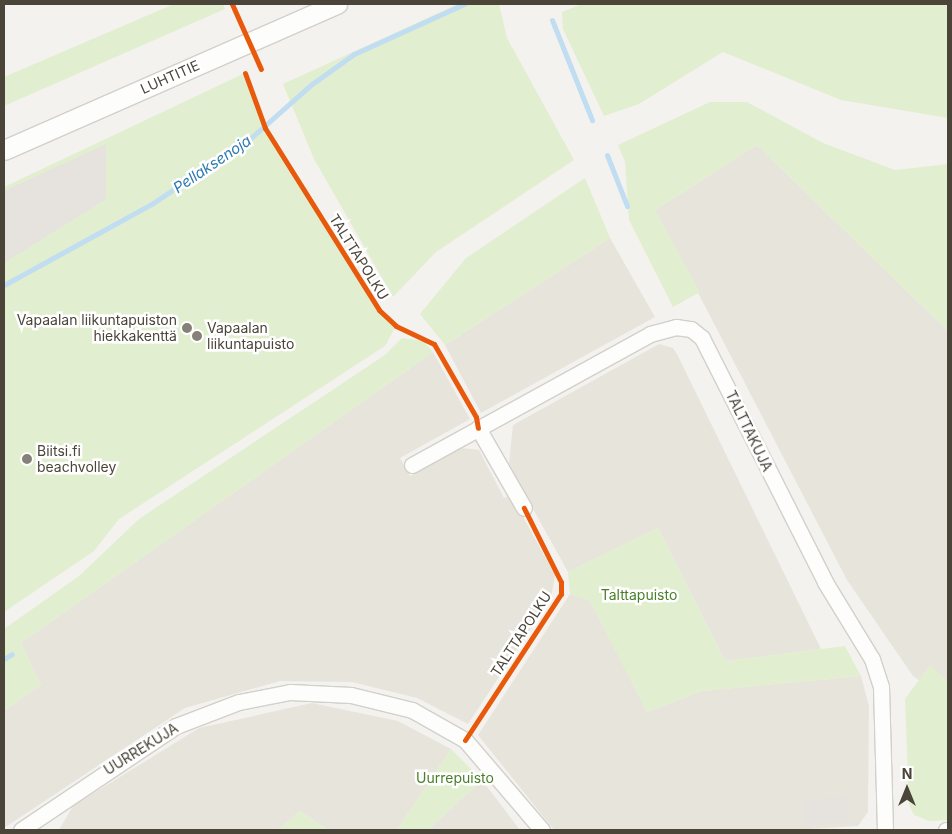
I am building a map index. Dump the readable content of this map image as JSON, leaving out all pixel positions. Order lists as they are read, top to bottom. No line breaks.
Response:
{"streets":{"street":["LUHTITIE","TALTTAKUJA","UURREKUJA"],"cycle path":["TALTTAPOLKU"]},"water":["Pellaksenoja"],"parks":["Talttapuisto","Uurrepuisto"],"places":["Vapaalan liikuntapuiston hiekkakenttä","Vapaalan liikuntapuisto","Biitsi.fi beachvolley"],"north":"top"}
